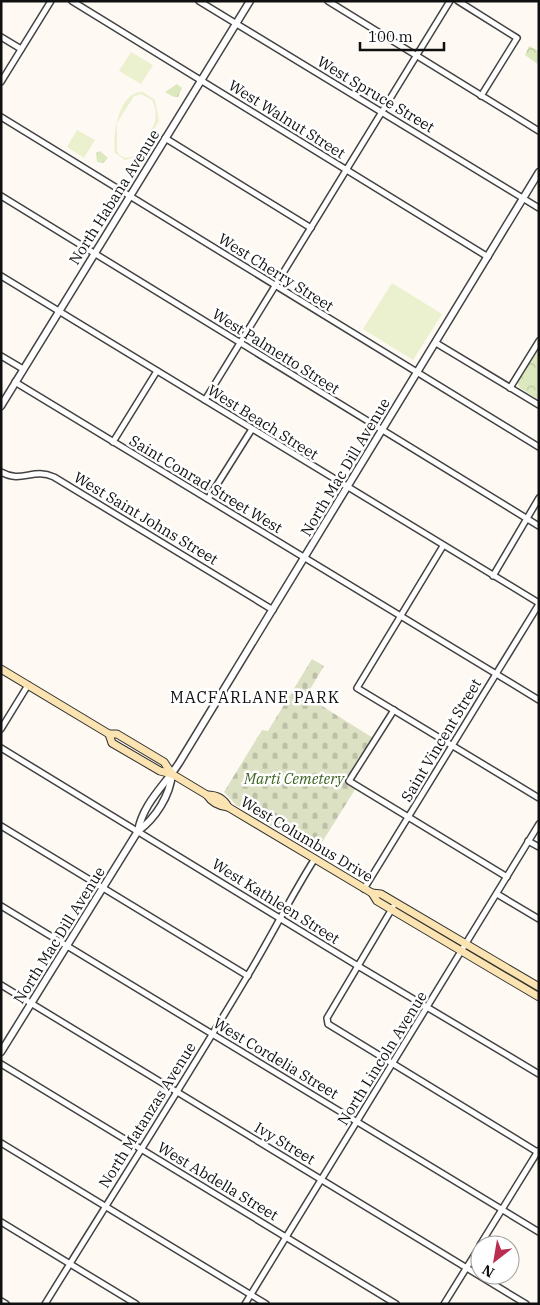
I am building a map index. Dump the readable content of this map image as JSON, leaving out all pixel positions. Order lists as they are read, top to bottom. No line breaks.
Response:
{"streets":{"main road":["West Columbus Drive"],"street":["West Spruce Street","West Walnut Street","North Habana Avenue","West Cherry Street","West Palmetto Street","West Beach Street","North Mac Dill Avenue","Saint Conrad Street West","West Saint Johns Street","Saint Vincent Street","West Kathleen Street","West Cordelia Street","North Lincoln Avenue","North Matanzas Avenue","Ivy Street","West Abdella Street"]},"crossings":[["West Spruce Street","North Habana Avenue"],["West Spruce Street","North Mac Dill Avenue"],["West Walnut Street","North Habana Avenue"],["West Walnut Street","North Mac Dill Avenue"],["North Habana Avenue","West Cherry Street"],["North Habana Avenue","West Palmetto Street"],["North Habana Avenue","West Beach Street"],["North Habana Avenue","Saint Conrad Street West"],["West Cherry Street","North Mac Dill Avenue"],["West Palmetto Street","North Mac Dill Avenue"],["West Beach Street","North Mac Dill Avenue"],["West Beach Street","Saint Vincent Street"],["North Mac Dill Avenue","Saint Conrad Street West"],["North Mac Dill Avenue","West Saint Johns Street"],["North Mac Dill Avenue","West Columbus Drive"],["North Mac Dill Avenue","West Kathleen Street"],["North Mac Dill Avenue","West Cordelia Street"],["North Mac Dill Avenue","Ivy Street"],["Saint Conrad Street West","Saint Vincent Street"],["Saint Vincent Street","West Columbus Drive"],["West Columbus Drive","North Lincoln Avenue"],["West Columbus Drive","North Matanzas Avenue"],["West Kathleen Street","North Lincoln Avenue"],["West Kathleen Street","North Matanzas Avenue"],["West Cordelia Street","North Lincoln Avenue"],["West Cordelia Street","North Matanzas Avenue"],["North Lincoln Avenue","Ivy Street"],["North Lincoln Avenue","West Abdella Street"],["North Matanzas Avenue","Ivy Street"],["North Matanzas Avenue","West Abdella Street"]],"districts":["MACFARLANE PARK"],"parks":["Marti Cemetery"],"scale_bar":"100 m","north":"bottom left"}
